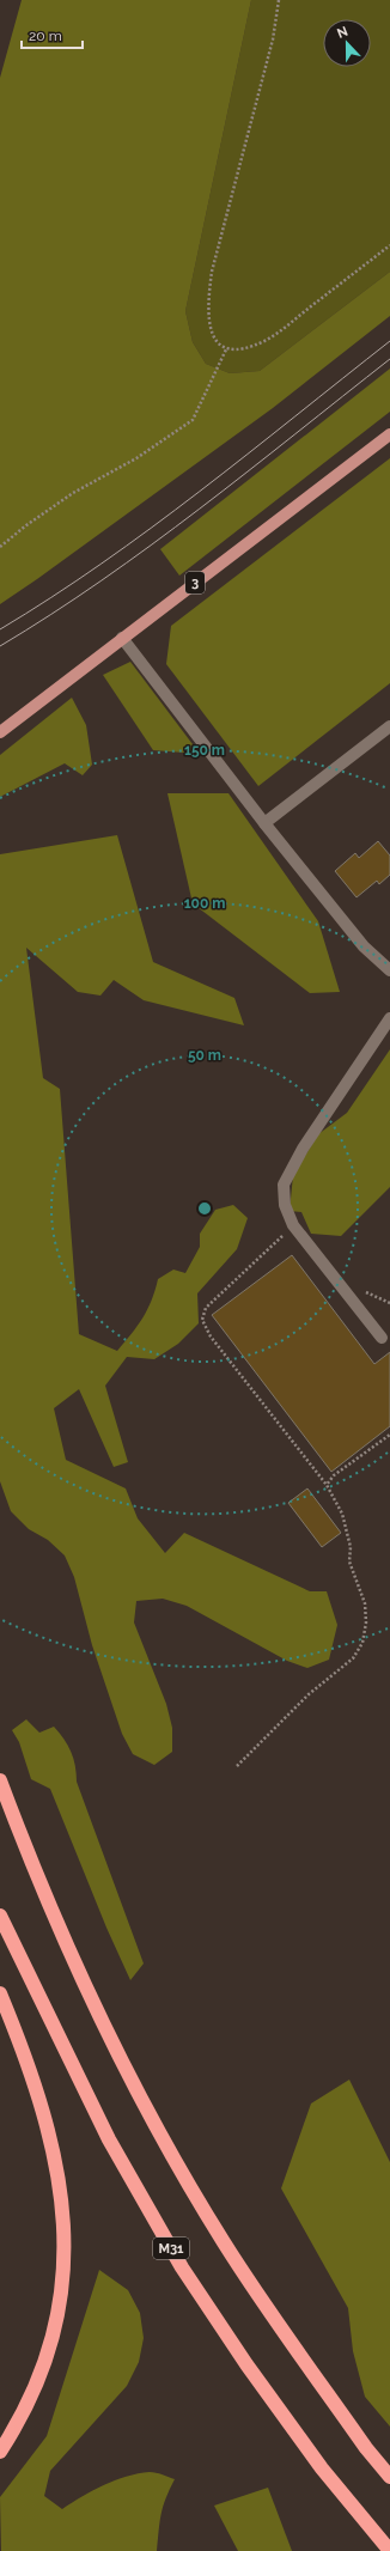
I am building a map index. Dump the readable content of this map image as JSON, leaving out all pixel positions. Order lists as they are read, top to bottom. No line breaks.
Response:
{"streets":{"highway":["M31"],"main road":["3"]},"scale_bar":"20 m","north":"top","rings":["150 m","100 m","50 m"]}
